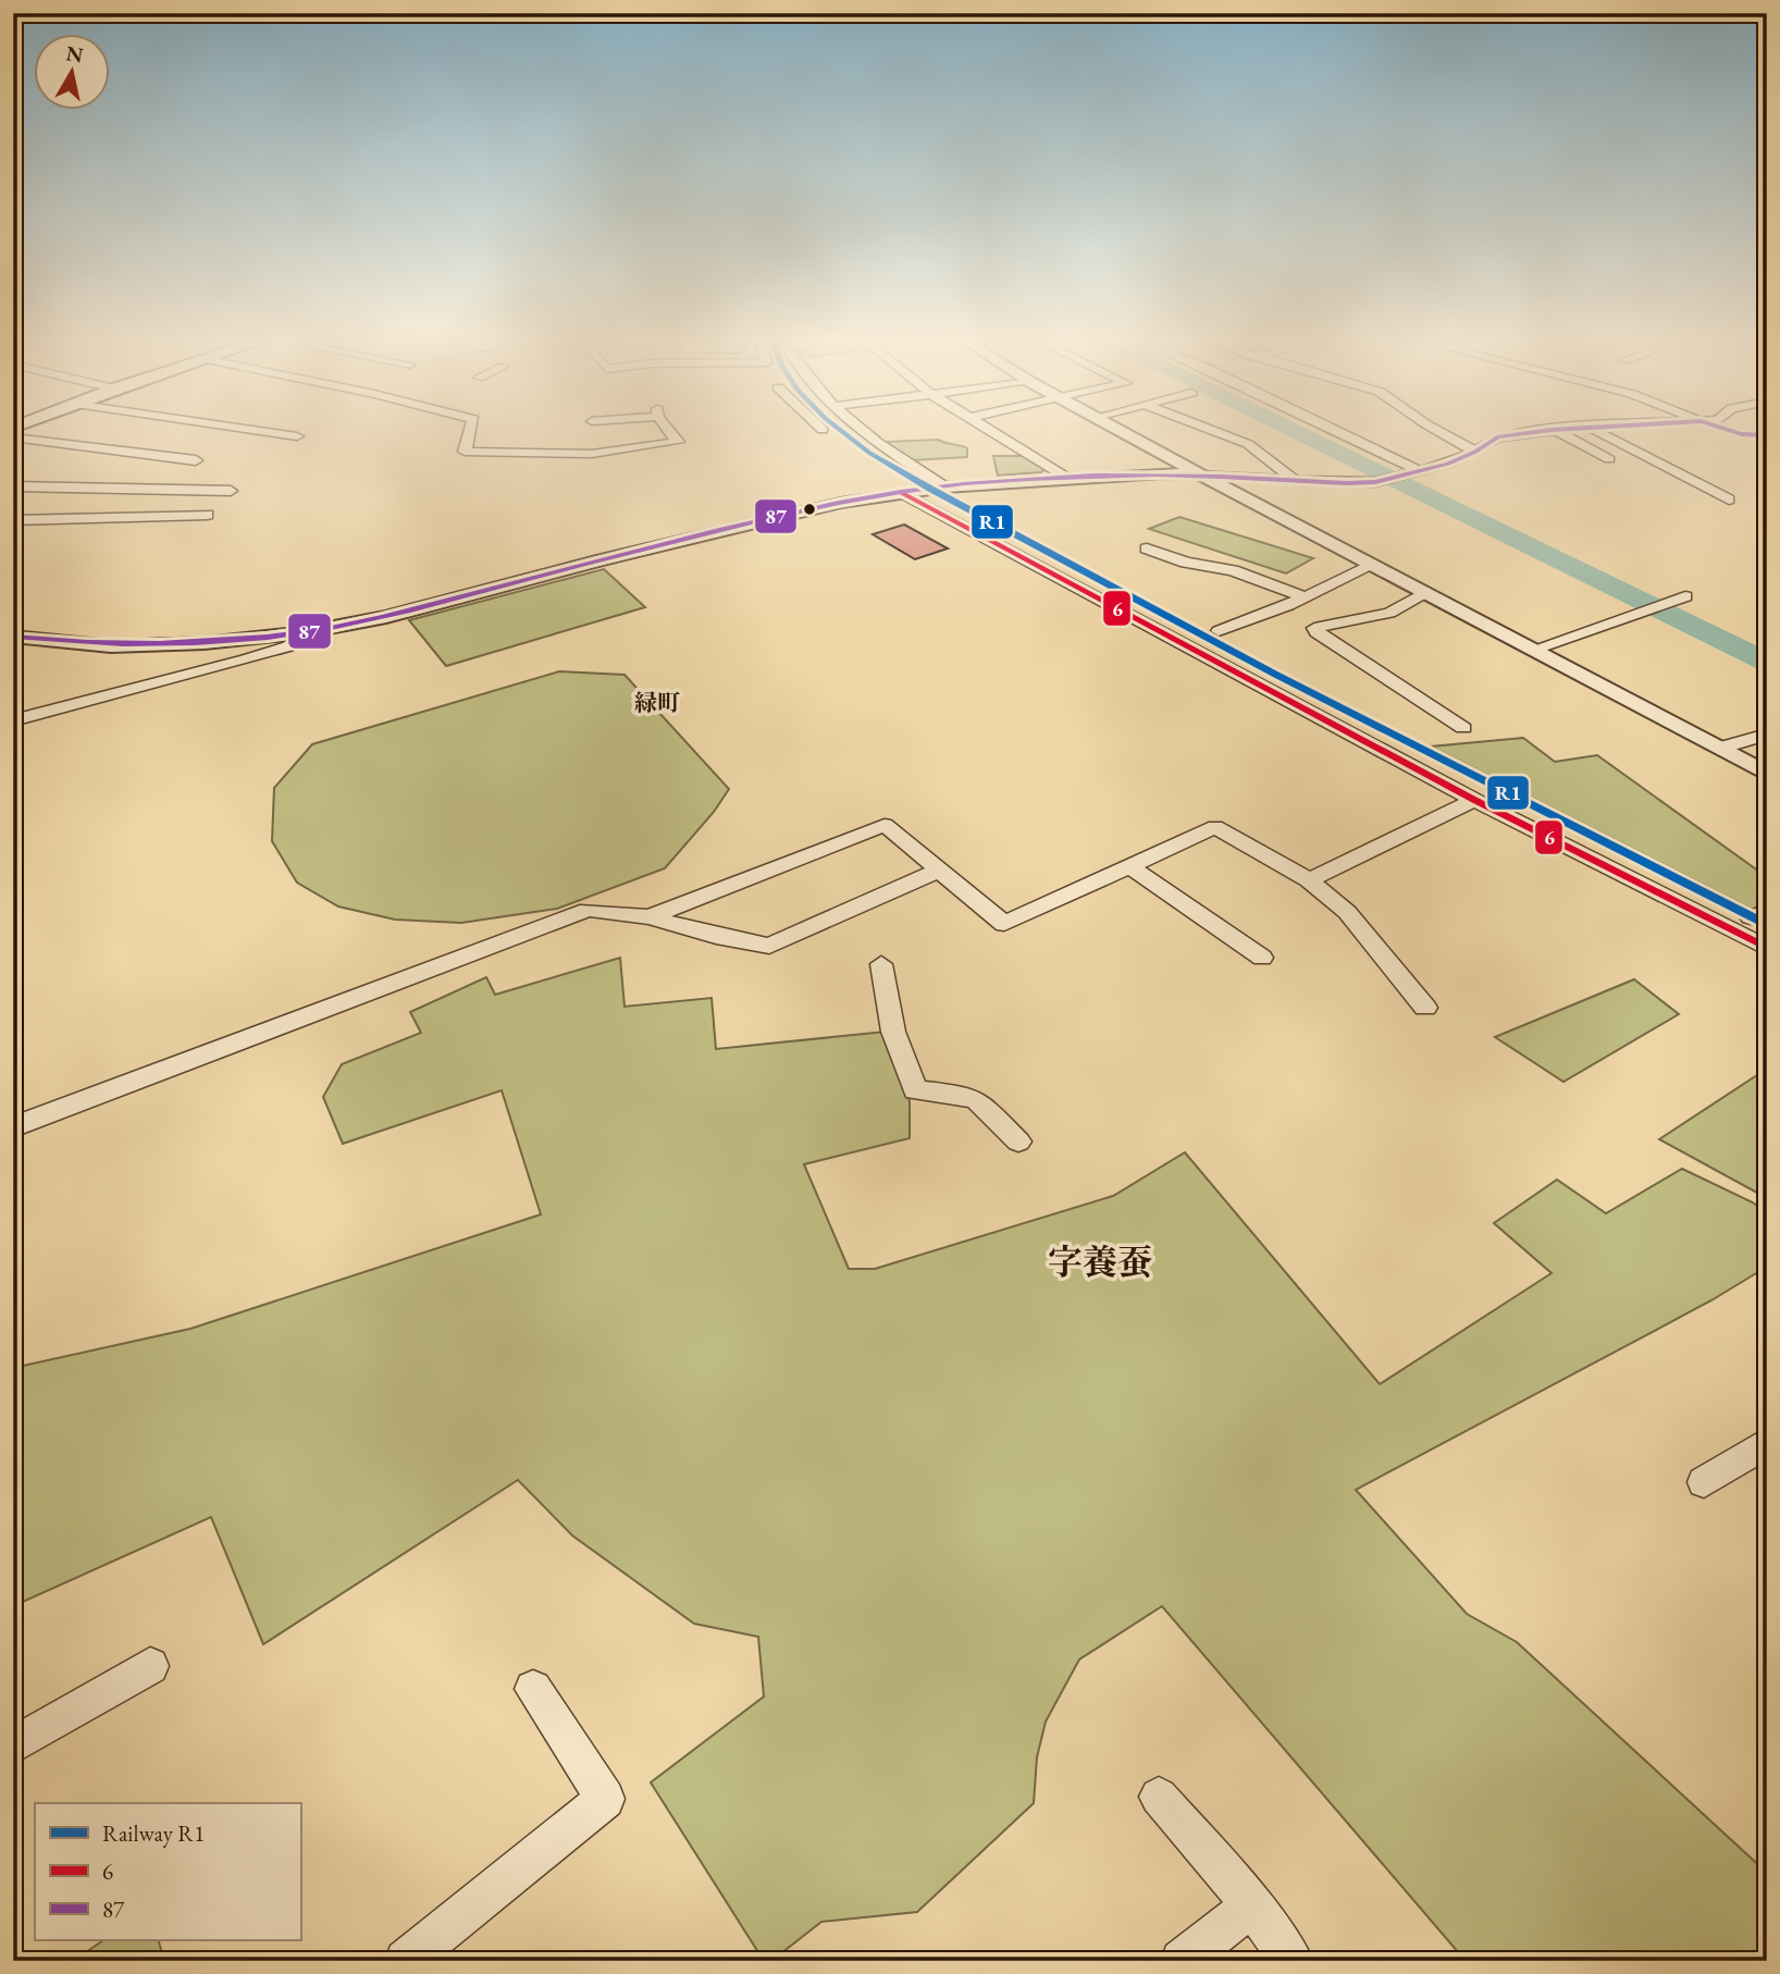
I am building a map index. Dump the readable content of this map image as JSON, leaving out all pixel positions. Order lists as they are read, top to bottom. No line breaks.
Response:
{"districts":["緑町","字養蚕"],"lines":["rail line R1","transit line 87","transit line 6"],"legend":["Railway R1","6","87"],"north":"top"}
